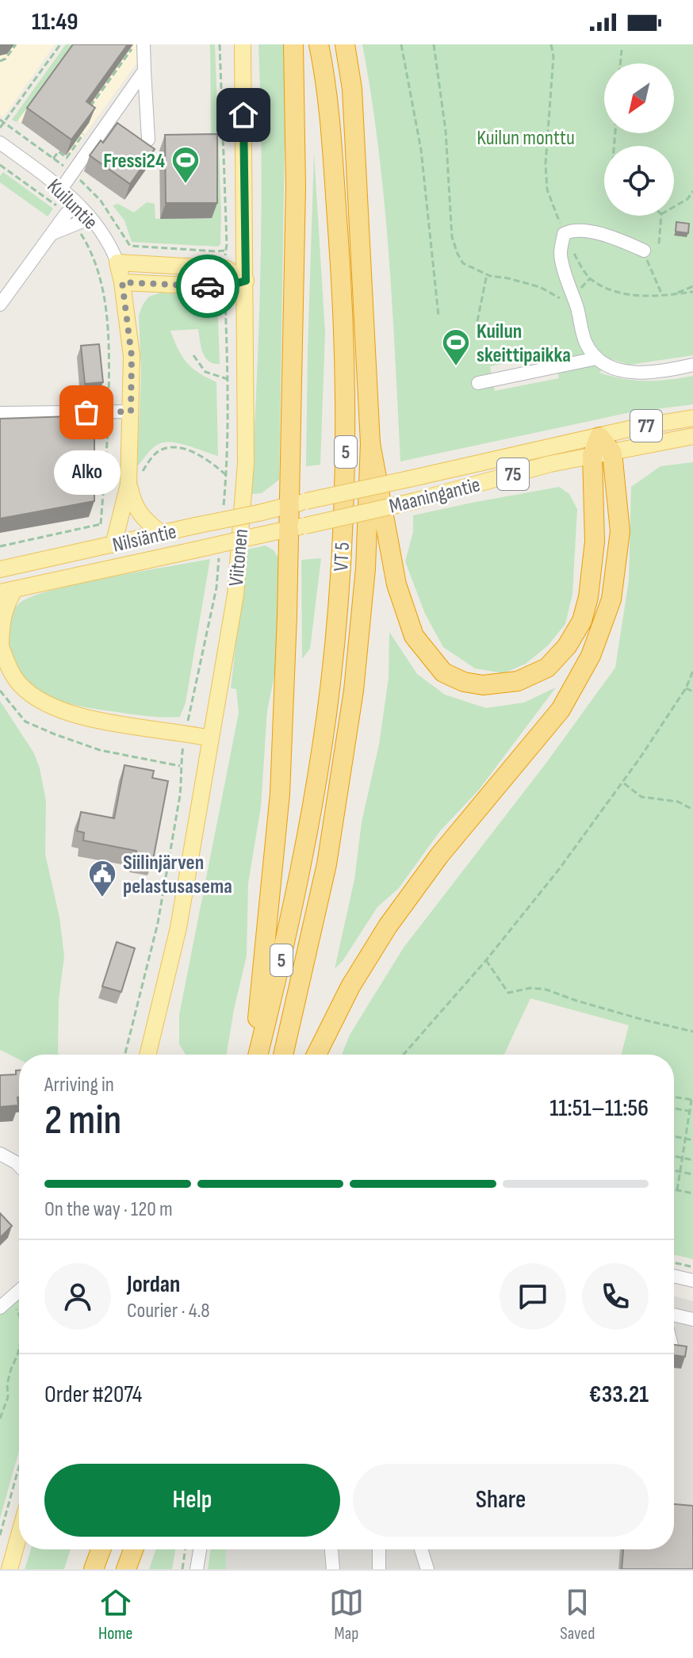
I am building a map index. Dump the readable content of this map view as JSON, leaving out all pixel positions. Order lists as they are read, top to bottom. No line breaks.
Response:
{"streets":{"highway":["5","VT 5"],"main road":["Kuiluntie","77","75","Maaningantie","Nilsiäntie","Viitonen"]},"crossings":[["Maaningantie","Nilsiäntie"]],"parks":["Kuilun monttu"],"places":{"sports":["Fressi24","Kuilun skeittipaikka"],"other":["Alko"],"public building":["Siilinjärven pelastusasema"]},"north":"bottom left","page":{"status":"11:49","bubble":"Alko","heading":["2 min","Arriving in","11:51–11:56"],"panel":["Jordan","Courier · 4.8","Order #2074","€33.21"],"bar":"On the way · 120 m","buttons":["Help","Share"],"tabs":["Home","Map","Saved"]}}
